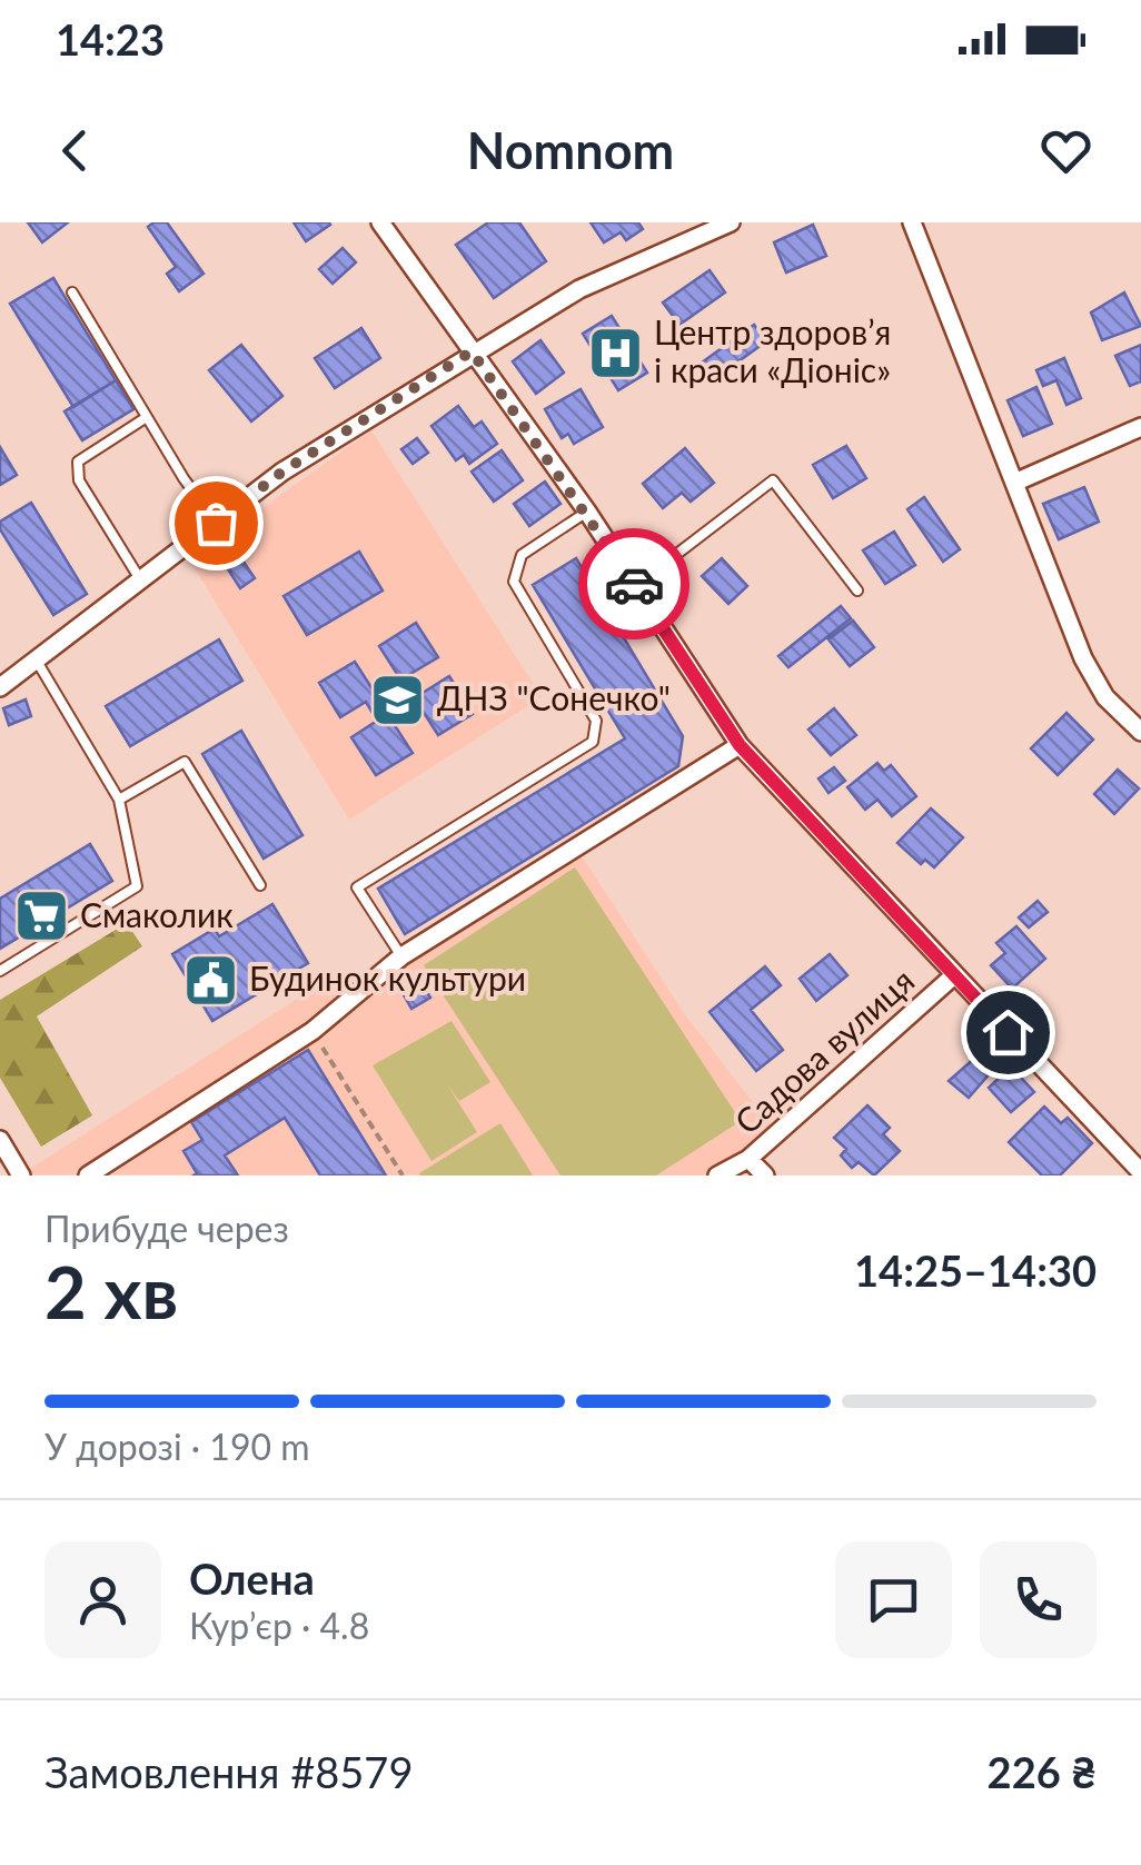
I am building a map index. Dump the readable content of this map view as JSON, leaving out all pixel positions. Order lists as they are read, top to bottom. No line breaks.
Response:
{"streets":{"street":["Садова вулиця"]},"places":{"hospital":["Центр здоровʼя і краси «Діоніс»"],"school or university":["ДНЗ \"Сонечко\""],"supermarket":["Смаколик"],"public building":["Будинок культури"]},"page":{"status":"14:23","header":"Nomnom","heading":["2 хв","Прибуде через","14:25–14:30"],"panel":["Олена","Кур’єр · 4.8","Замовлення #8579","226 ₴"],"bar":"У дорозі · 190 m"}}
